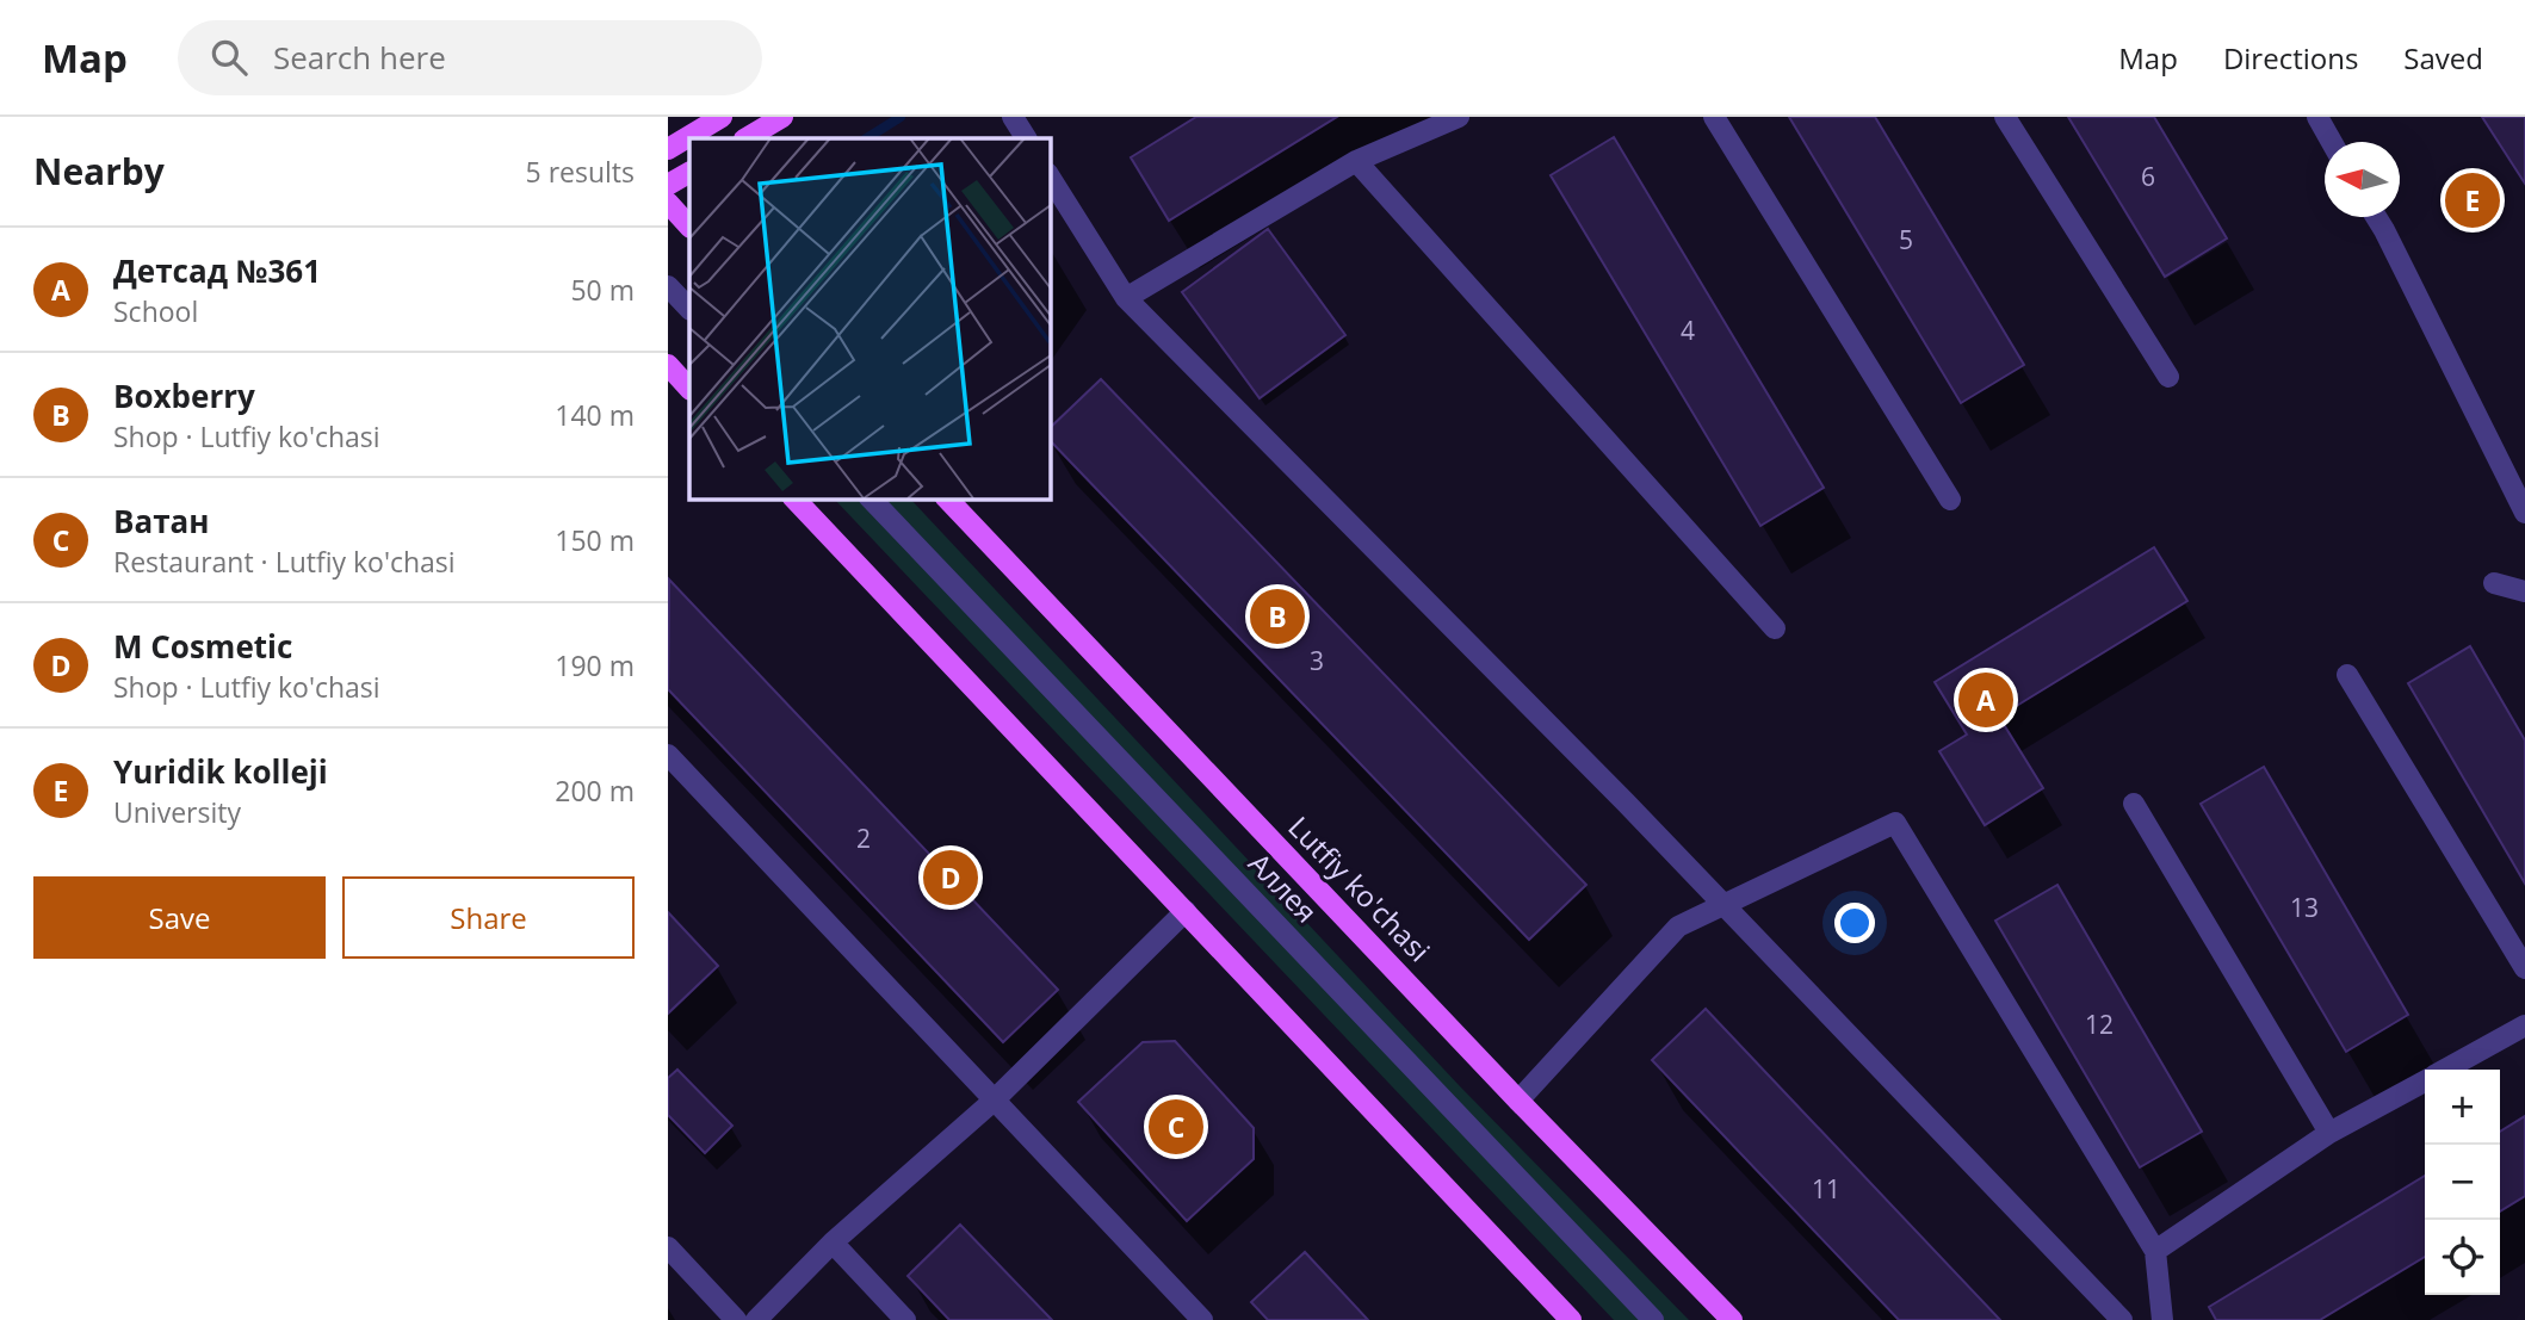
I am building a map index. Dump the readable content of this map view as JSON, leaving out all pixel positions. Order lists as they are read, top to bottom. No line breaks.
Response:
{"streets":{"main road":["Lutfiy ko'chasi"],"street":["Аллея"]},"house_numbers":["6","5","4","3","2","13","12","11"],"north":"left","page":{"header":"Map","search":"Search here","nav":["Map","Directions","Saved"],"heading":["Nearby","5 results"],"pins":["E","B","A","D","C"],"list":[{"mark":"A","name":"Детсад №361","note":"School","value":"50 m"},{"mark":"B","name":"Boxberry","note":"Shop · Lutfiy ko'chasi","value":"140 m"},{"mark":"C","name":"Ватан","note":"Restaurant · Lutfiy ko'chasi","value":"150 m"},{"mark":"D","name":"M Cosmetic","note":"Shop · Lutfiy ko'chasi","value":"190 m"},{"mark":"E","name":"Yuridik kolleji","note":"University","value":"200 m"}],"buttons":["Save","Share"],"map_buttons":["+","−"]}}
